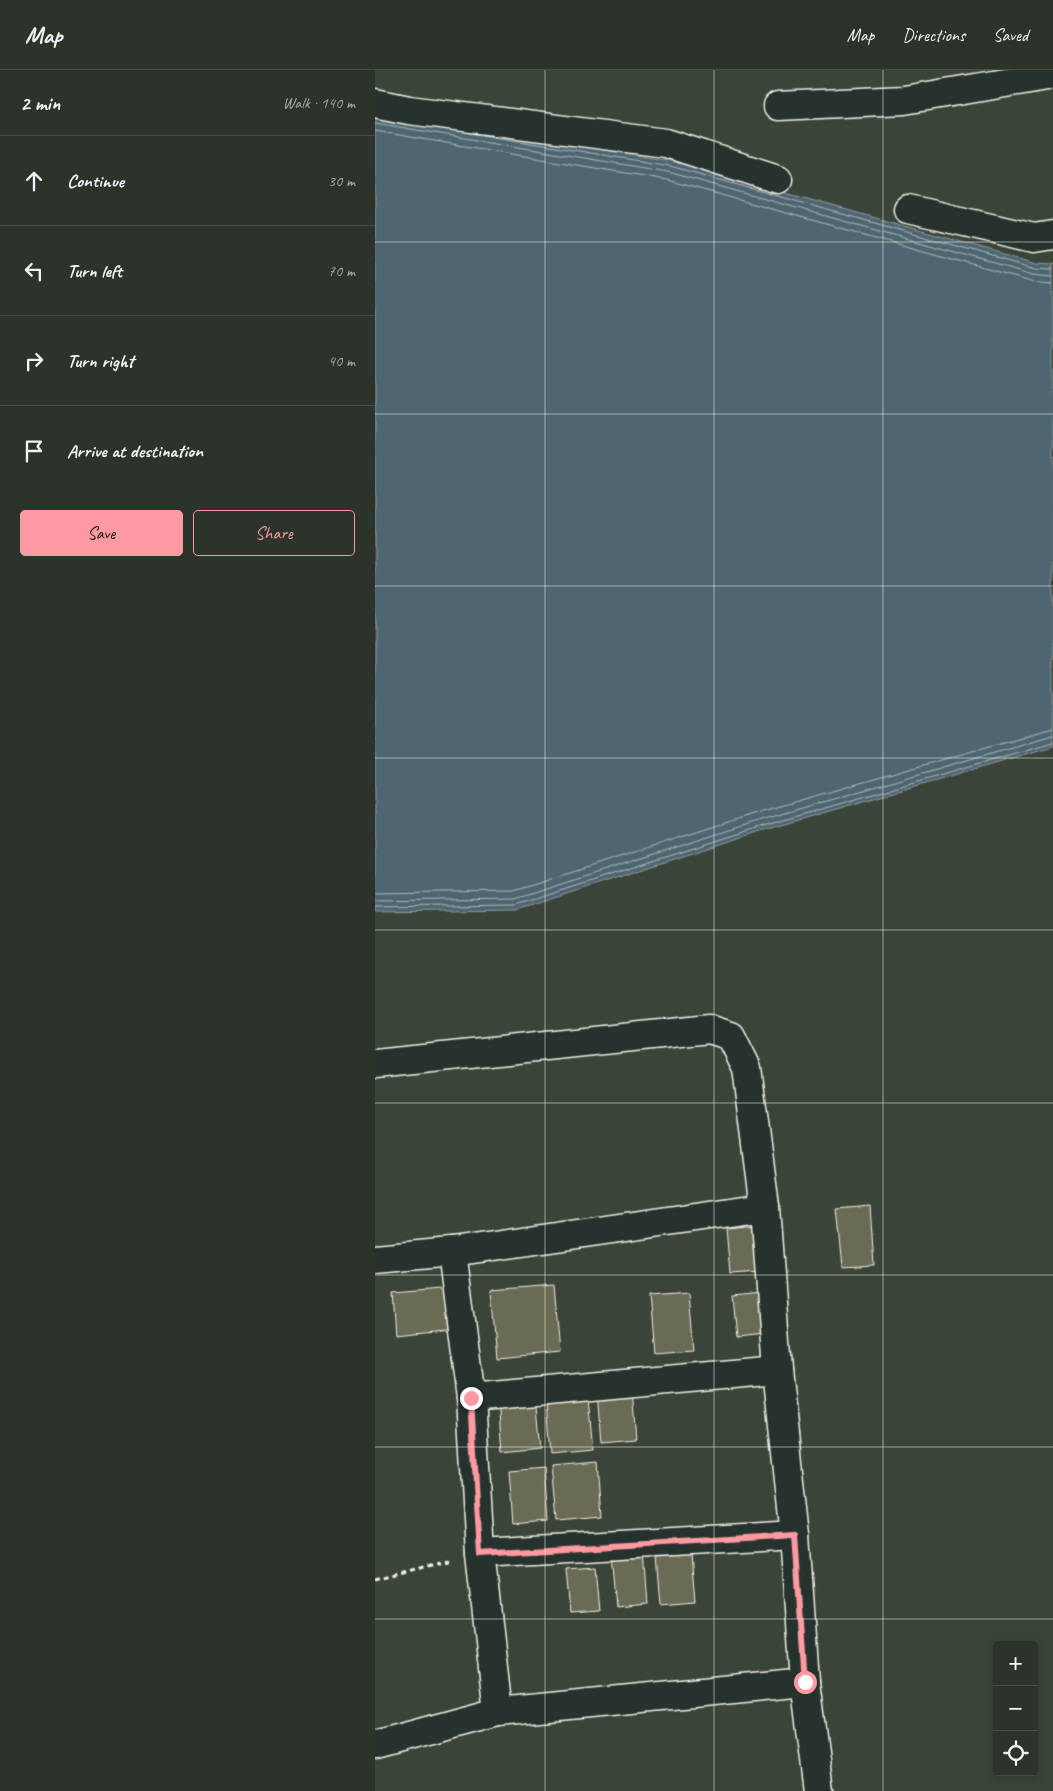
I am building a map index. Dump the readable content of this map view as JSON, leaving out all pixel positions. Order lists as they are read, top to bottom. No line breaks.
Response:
{"page":{"header":"Map","nav":["Map","Directions","Saved"],"heading":["2 min","Walk · 140 m"],"list":[["Continue","30 m"],["Turn left","70 m"],["Turn right","40 m"],"Arrive at destination"],"buttons":["Save","Share"],"map_buttons":["+","−"]}}
